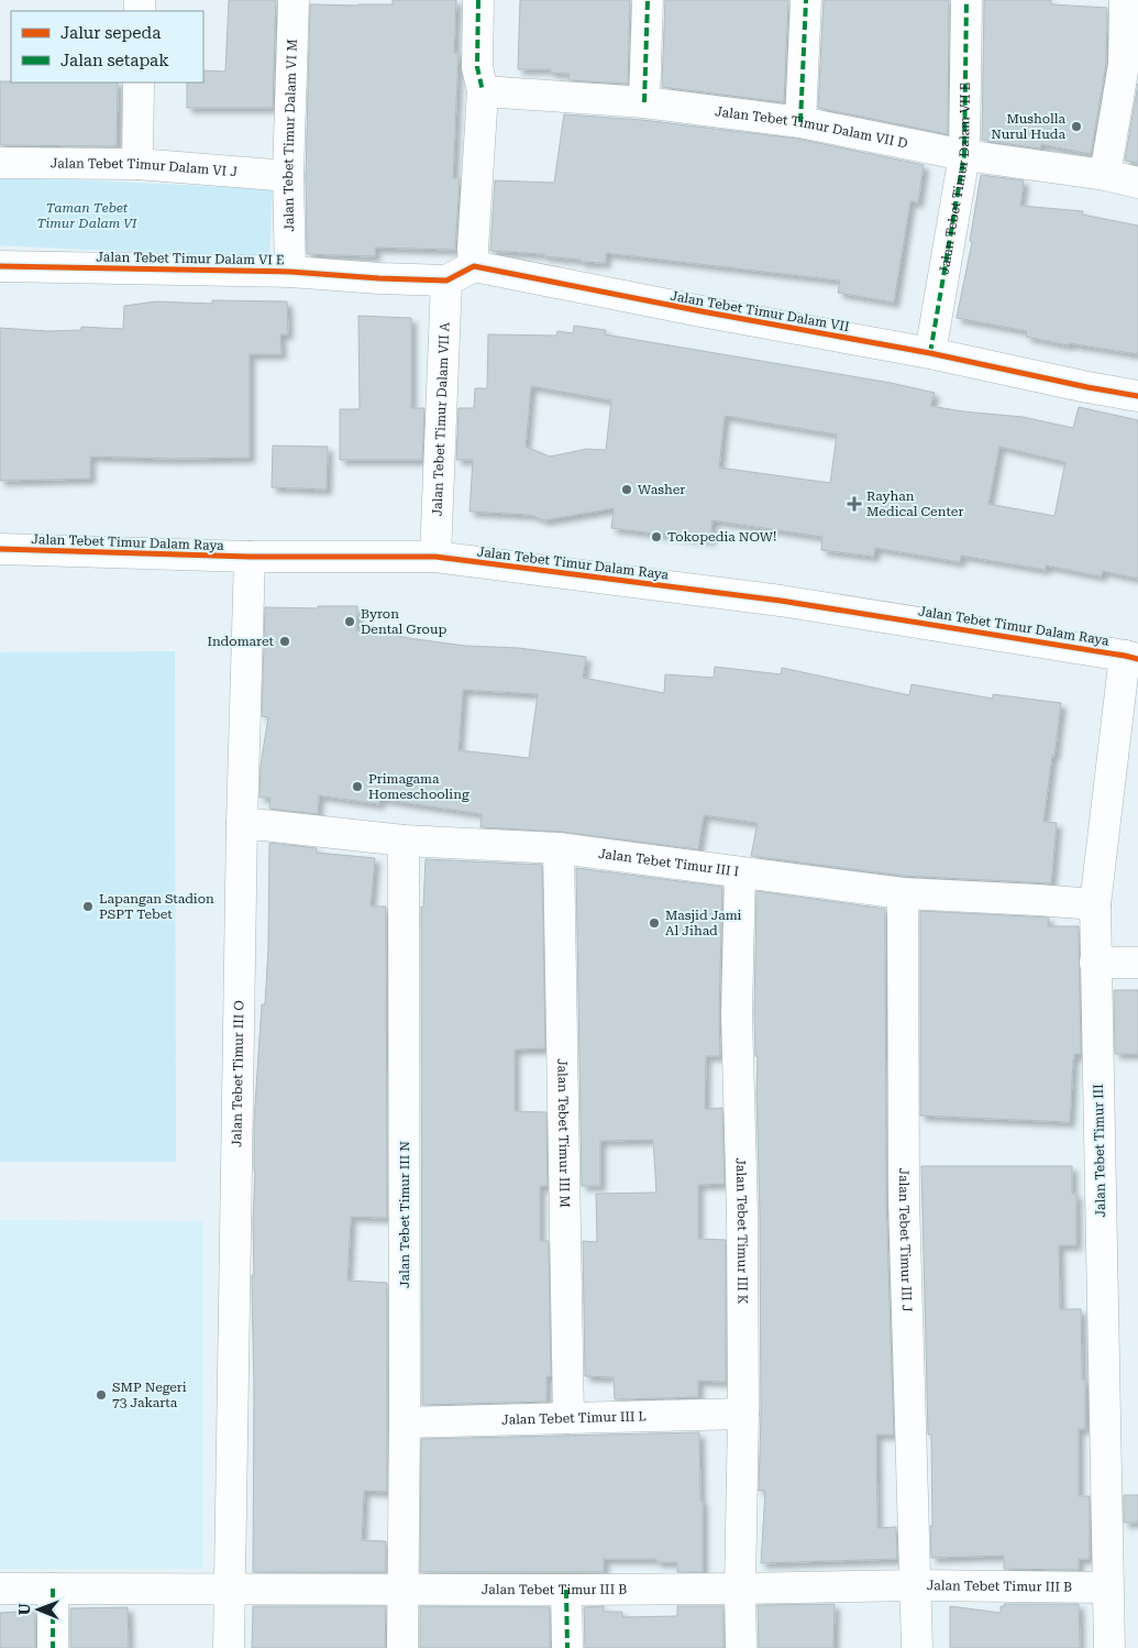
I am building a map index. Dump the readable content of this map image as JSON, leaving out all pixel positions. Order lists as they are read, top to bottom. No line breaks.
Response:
{"streets":{"street":["Jalan Tebet Timur Dalam VII D","Jalan Tebet Timur Dalam VI M","Jalan Tebet Timur Dalam VI J","Jalan Tebet Timur Dalam VII E","Jalan Tebet Timur Dalam VI E","Jalan Tebet Timur Dalam VII","Jalan Tebet Timur Dalam VII A","Jalan Tebet Timur Dalam Raya","Jalan Tebet Timur III I","Jalan Tebet Timur III O","Jalan Tebet Timur III M","Jalan Tebet Timur III","Jalan Tebet Timur III N","Jalan Tebet Timur III K","Jalan Tebet Timur III J","Jalan Tebet Timur III L","Jalan Tebet Timur III B"]},"crossings":[["Jalan Tebet Timur Dalam VII D","Jalan Tebet Timur Dalam VII E"],["Jalan Tebet Timur Dalam VI M","Jalan Tebet Timur Dalam VI J"],["Jalan Tebet Timur Dalam VI M","Jalan Tebet Timur Dalam VI E"],["Jalan Tebet Timur Dalam VII E","Jalan Tebet Timur Dalam VII"],["Jalan Tebet Timur Dalam VI E","Jalan Tebet Timur Dalam VII A"],["Jalan Tebet Timur Dalam VII A","Jalan Tebet Timur Dalam Raya"],["Jalan Tebet Timur Dalam Raya","Jalan Tebet Timur III O"],["Jalan Tebet Timur Dalam Raya","Jalan Tebet Timur III"],["Jalan Tebet Timur III I","Jalan Tebet Timur III O"],["Jalan Tebet Timur III I","Jalan Tebet Timur III M"],["Jalan Tebet Timur III I","Jalan Tebet Timur III"],["Jalan Tebet Timur III I","Jalan Tebet Timur III N"],["Jalan Tebet Timur III I","Jalan Tebet Timur III K"],["Jalan Tebet Timur III I","Jalan Tebet Timur III J"],["Jalan Tebet Timur III O","Jalan Tebet Timur III B"],["Jalan Tebet Timur III M","Jalan Tebet Timur III L"],["Jalan Tebet Timur III","Jalan Tebet Timur III B"],["Jalan Tebet Timur III N","Jalan Tebet Timur III L"],["Jalan Tebet Timur III N","Jalan Tebet Timur III B"],["Jalan Tebet Timur III K","Jalan Tebet Timur III L"],["Jalan Tebet Timur III K","Jalan Tebet Timur III B"],["Jalan Tebet Timur III J","Jalan Tebet Timur III B"]],"parks":["Taman Tebet Timur Dalam VI"],"places":{"other":["Musholla Nurul Huda","Washer","Tokopedia NOW!","Byron Dental Group","Indomaret","Primagama Homeschooling","Lapangan Stadion PSPT Tebet","Masjid Jami Al Jihad","SMP Negeri 73 Jakarta"],"health":["Rayhan Medical Center"]},"legend":["Jalur sepeda","Jalan setapak"],"north":"left"}
